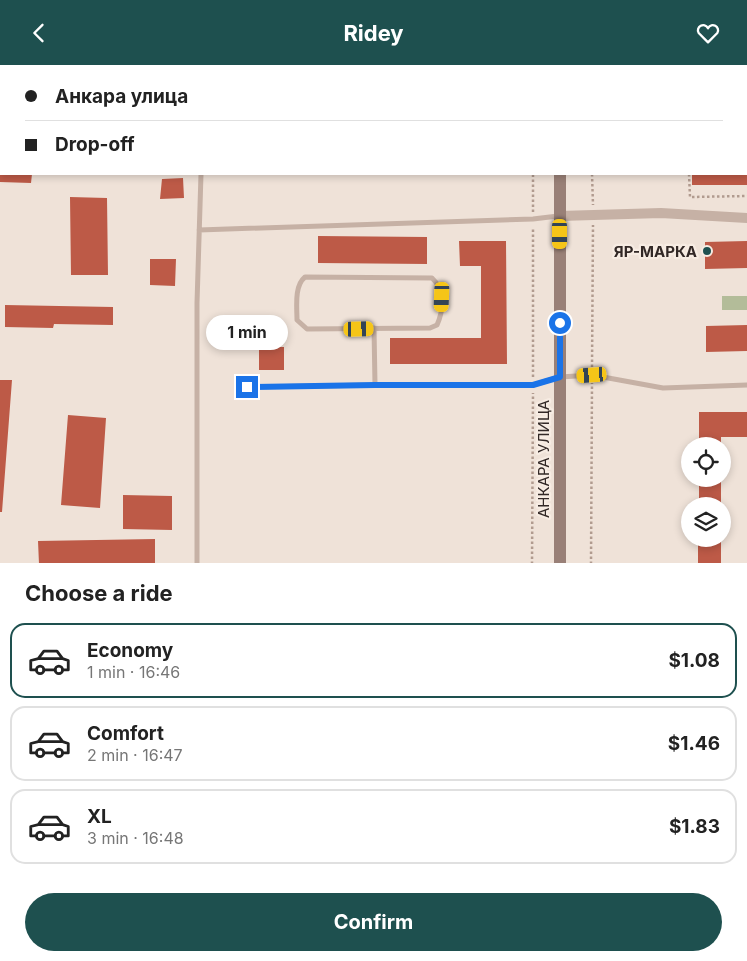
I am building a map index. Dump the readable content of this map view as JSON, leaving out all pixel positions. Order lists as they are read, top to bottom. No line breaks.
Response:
{"streets":{"main road":["АНКАРА УЛИЦА"]},"places":["ЯР-МАРКА"],"page":{"header":"Ridey","banner":["Анкара улица","Drop-off"],"bubble":"1 min","heading":"Choose a ride","list":[{"name":"Economy","note":"1 min · 16:46","value":"$1.08"},{"name":"Comfort","note":"2 min · 16:47","value":"$1.46"},{"name":"XL","note":"3 min · 16:48","value":"$1.83"}],"buttons":"Confirm"}}
